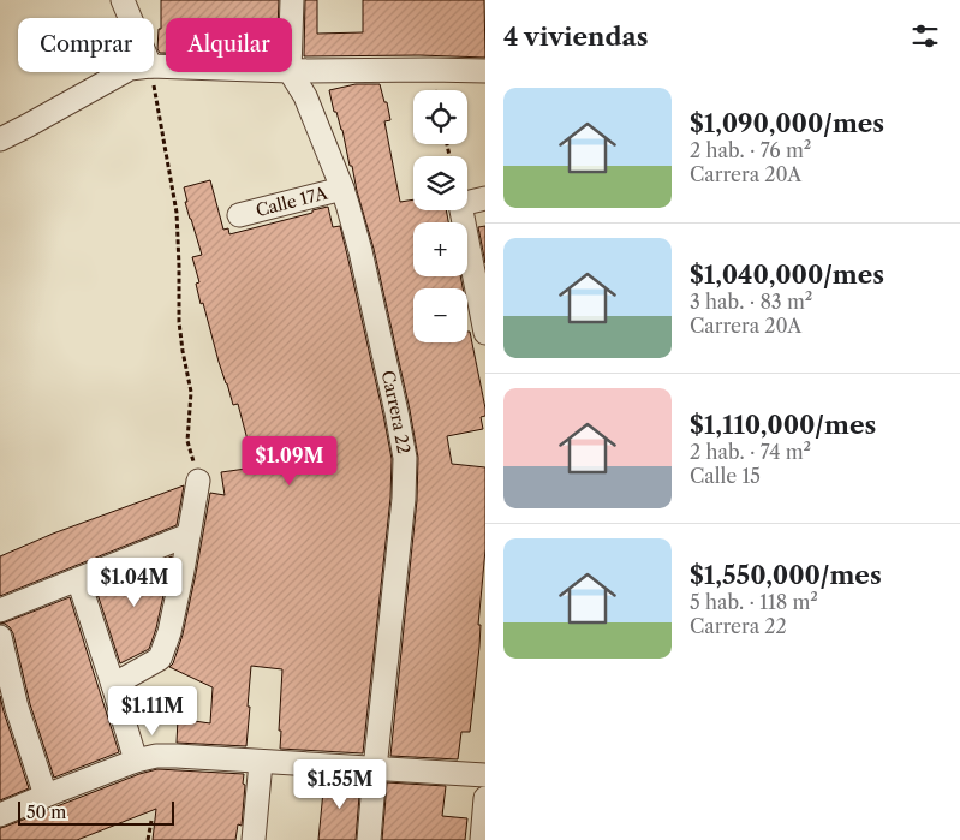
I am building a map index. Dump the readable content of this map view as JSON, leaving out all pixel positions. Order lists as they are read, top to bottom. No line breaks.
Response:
{"streets":{"street":["Calle 17A","Carrera 22"]},"crossings":[["Calle 17A","Carrera 22"]],"scale_bar":"50 m","page":{"heading":"4 viviendas","chip":["Comprar","Alquilar"],"list":[{"name":"$1,090,000/mes","note":"2 hab. · 76 m² · Carrera 20A"},{"name":"$1,040,000/mes","note":"3 hab. · 83 m² · Carrera 20A"},{"name":"$1,110,000/mes","note":"2 hab. · 74 m² · Calle 15"},{"name":"$1,550,000/mes","note":"5 hab. · 118 m² · Carrera 22"}],"map_buttons":["+","−"],"price":["$1.09M","$1.04M","$1.11M","$1.55M"],"scale":"50 m"}}
